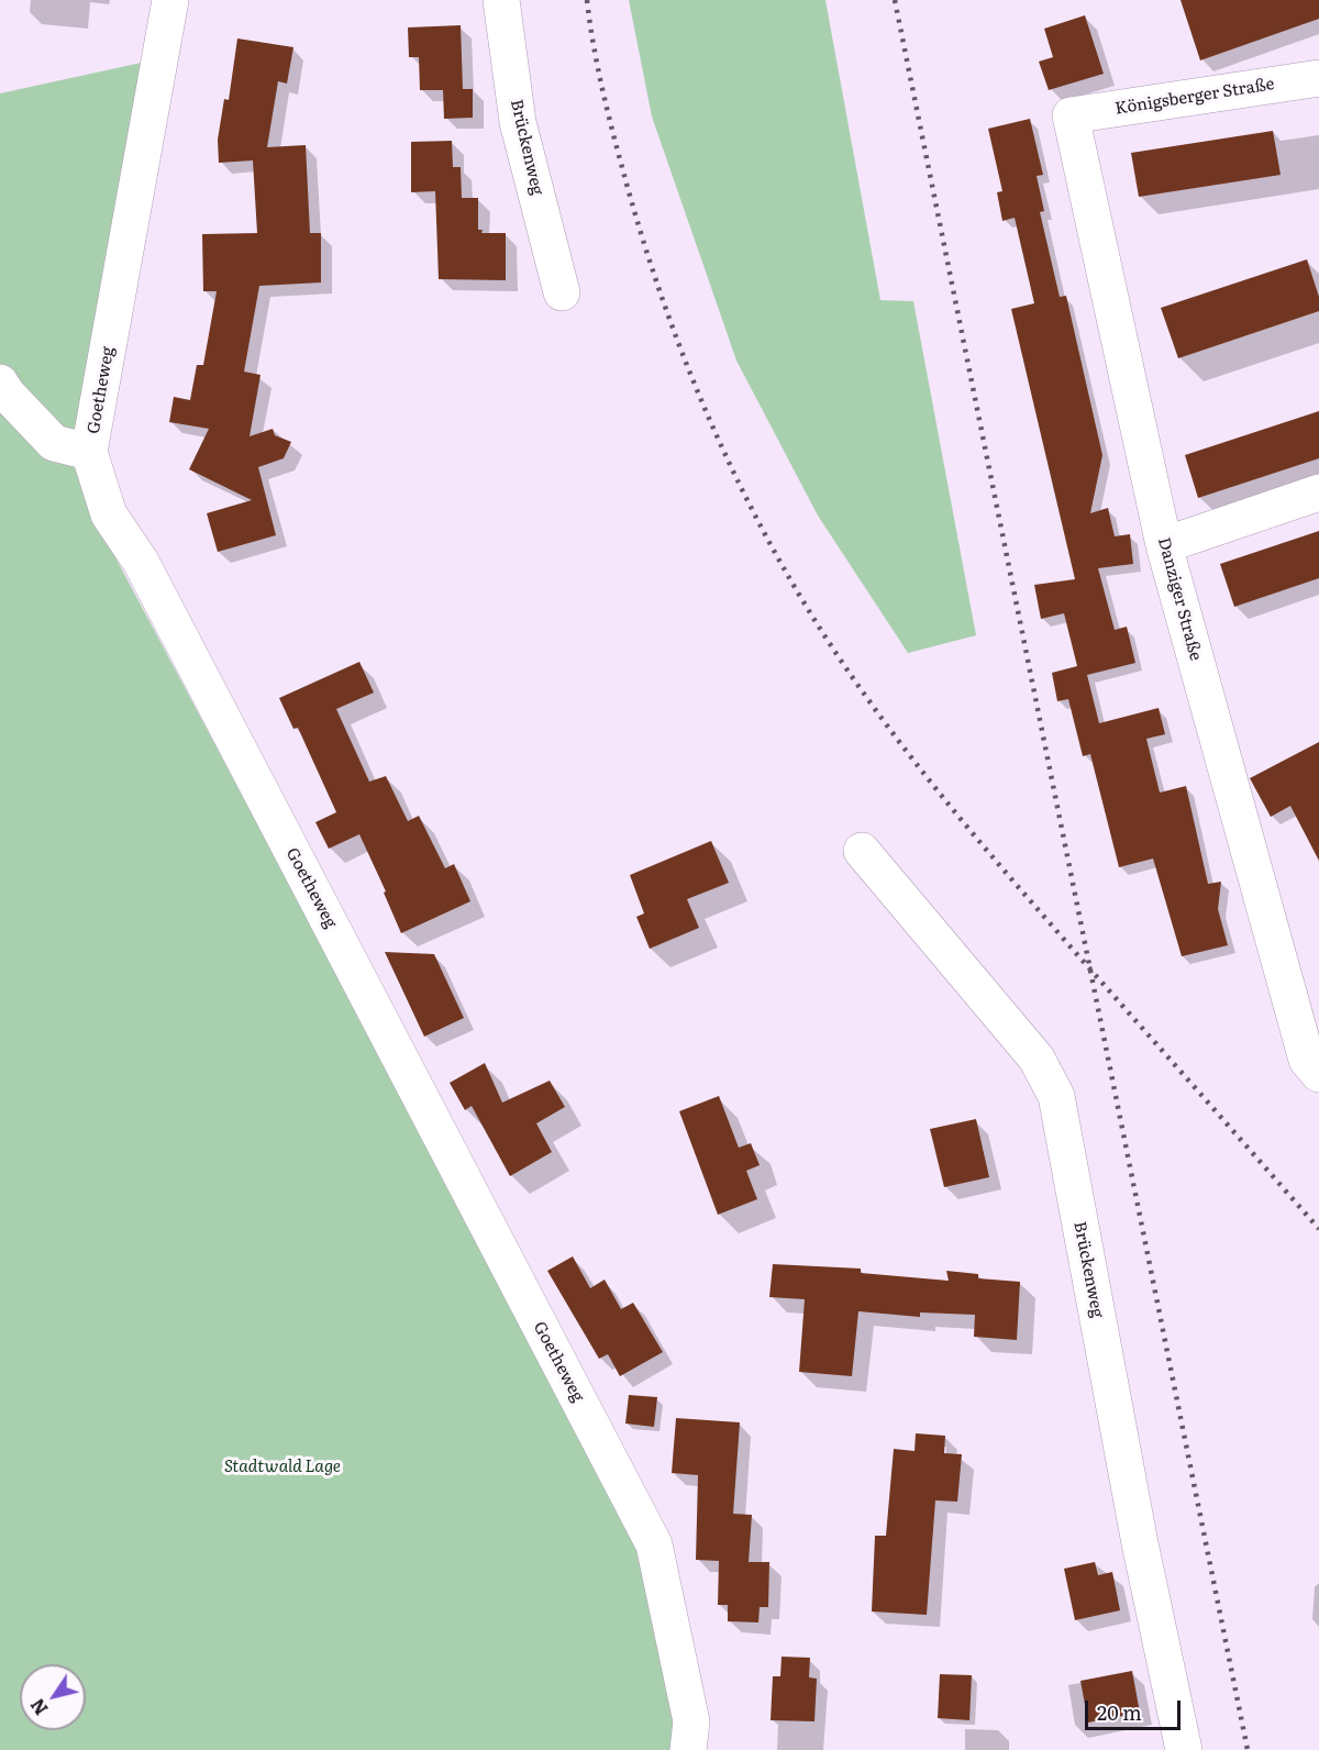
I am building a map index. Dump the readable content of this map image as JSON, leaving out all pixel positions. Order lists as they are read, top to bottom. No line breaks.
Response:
{"streets":{"street":["Königsberger Straße","Brückenweg","Goetheweg","Danziger Straße"]},"crossings":[["Königsberger Straße","Danziger Straße"]],"parks":["Stadtwald Lage"],"scale_bar":"20 m","north":"bottom left"}
